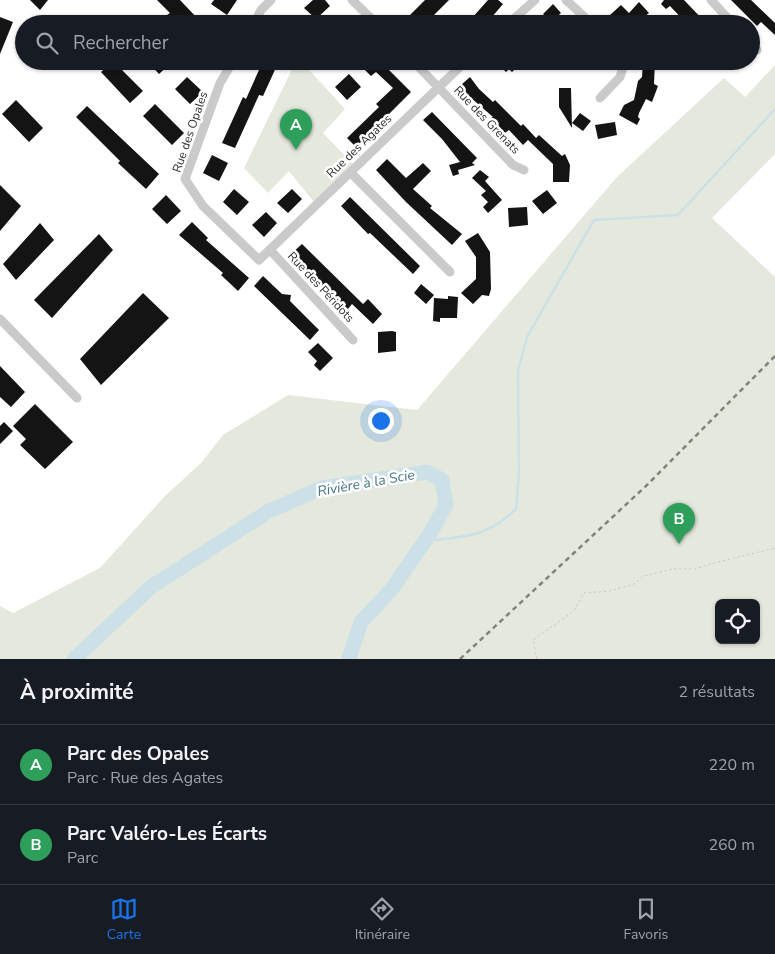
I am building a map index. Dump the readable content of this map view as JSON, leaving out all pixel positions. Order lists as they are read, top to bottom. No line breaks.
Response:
{"streets":{"street":["Rue des Grenats","Rue des Opales","Rue des Agates","Rue des Péridots"]},"crossings":[["Rue des Grenats","Rue des Agates"],["Rue des Opales","Rue des Agates"],["Rue des Opales","Rue des Péridots"],["Rue des Agates","Rue des Péridots"]],"water":["Rivière à la Scie"],"page":{"search":"Rechercher","pins":["A","B"],"heading":["À proximité","2 résultats"],"list":[{"mark":"A","name":"Parc des Opales","note":"Parc · Rue des Agates","value":"220 m"},{"mark":"B","name":"Parc Valéro-Les Écarts","note":"Parc","value":"260 m"}],"nav":["Carte","Itinéraire","Favoris"]}}
